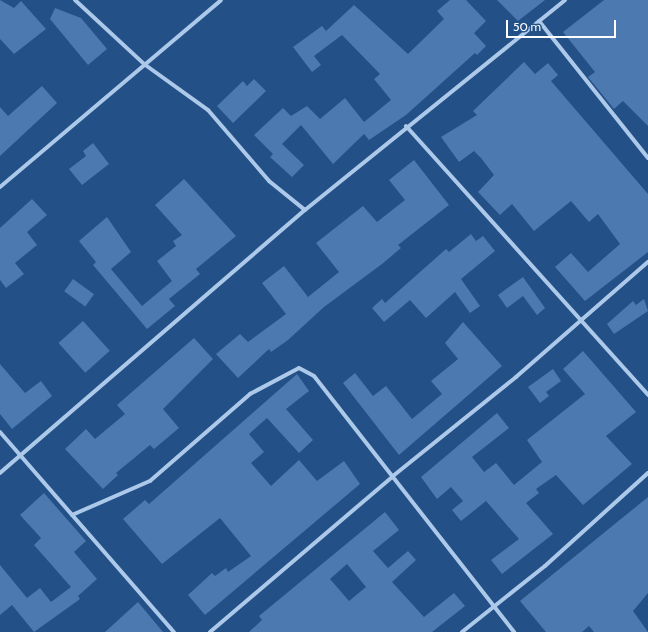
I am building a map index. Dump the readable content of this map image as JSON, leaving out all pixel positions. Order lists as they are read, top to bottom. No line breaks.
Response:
{"scale_bar":"50 m"}
